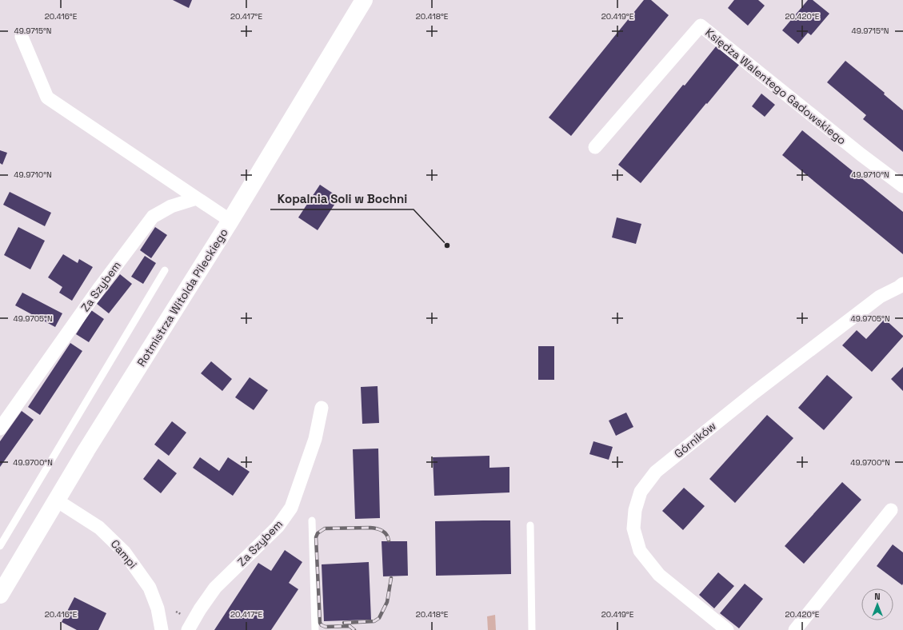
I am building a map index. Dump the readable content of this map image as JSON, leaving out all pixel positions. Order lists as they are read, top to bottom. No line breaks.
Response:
{"streets":{"main road":["Rotmistrza Witolda Pileckiego"],"street":["Księdza Walentego Gadowskiego","Za Szybem","Górników","Campi"]},"crossings":[["Rotmistrza Witolda Pileckiego","Campi"]],"places":["Kopalnia Soli w Bochni"],"north":"top","coordinates":["20.416°E","20.417°E","20.418°E","20.419°E","20.420°E","49.9715°N","49.9710°N","49.9705°N","49.9700°N"]}
